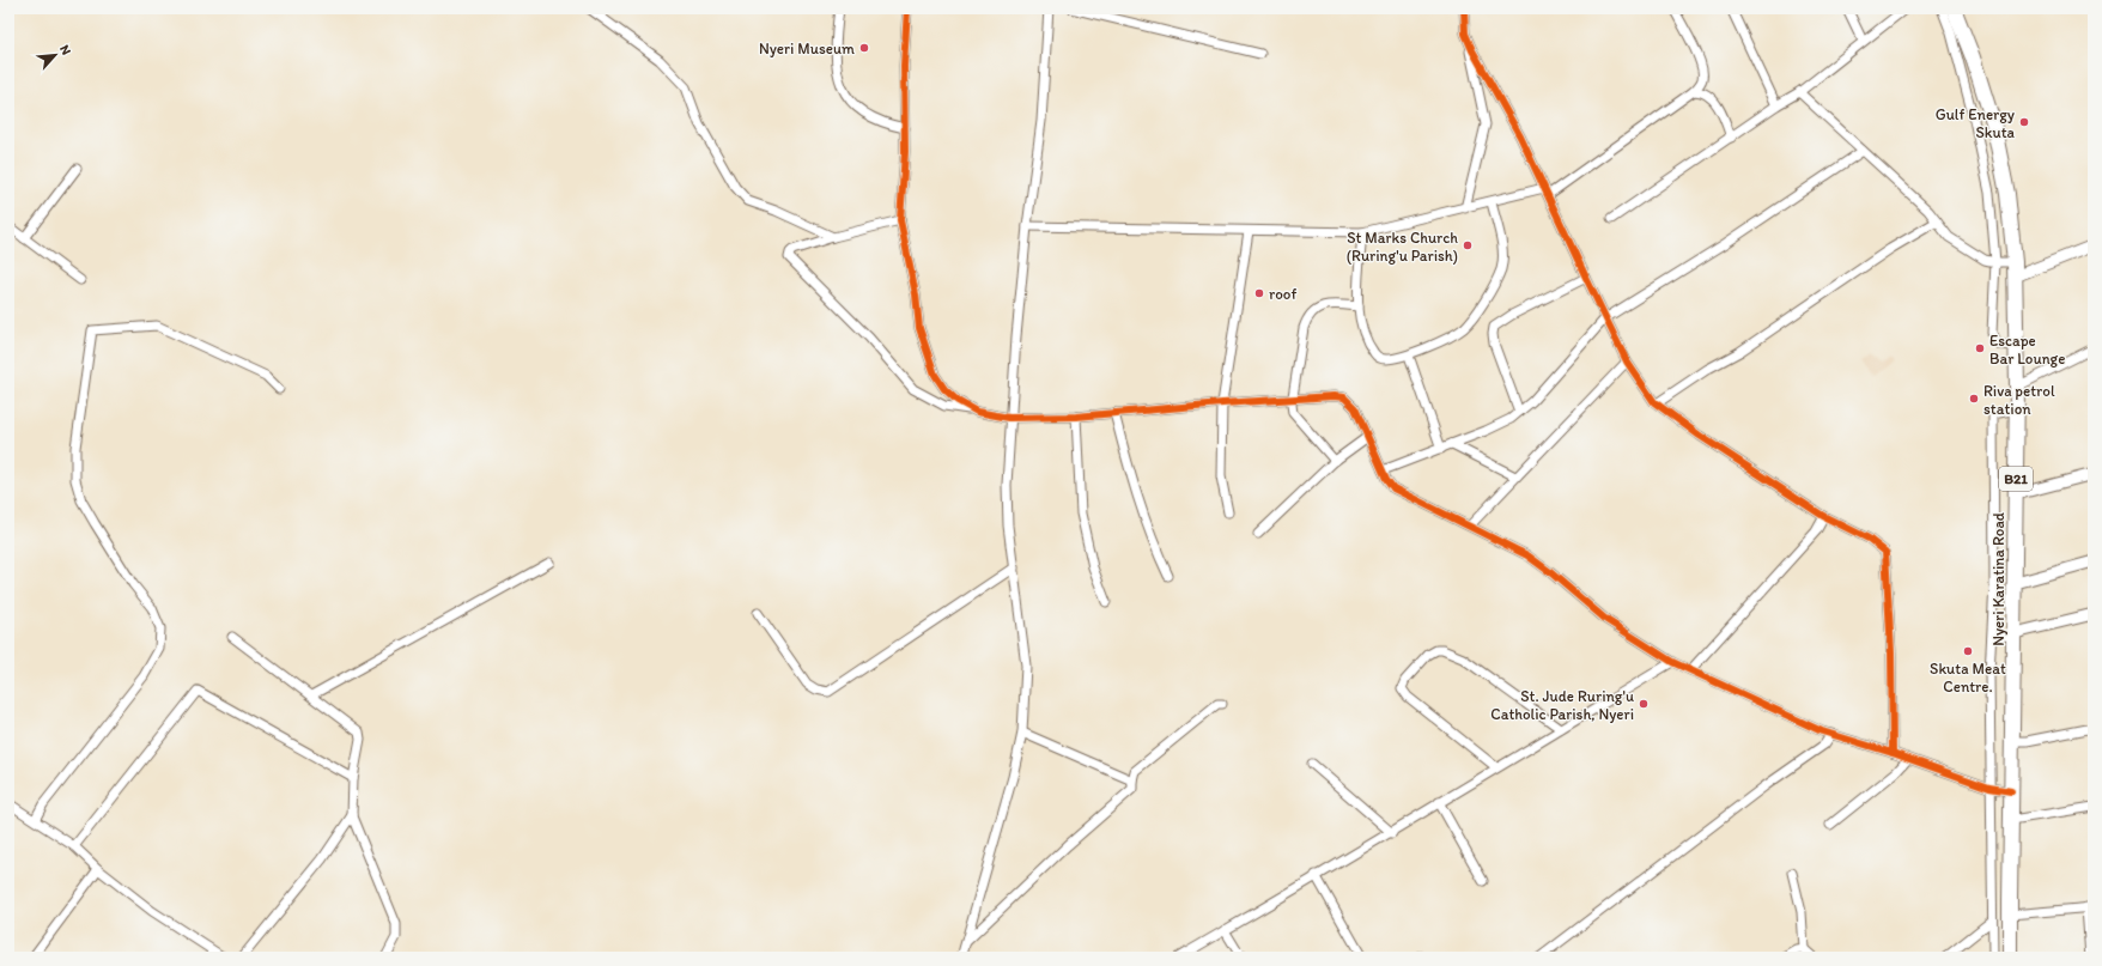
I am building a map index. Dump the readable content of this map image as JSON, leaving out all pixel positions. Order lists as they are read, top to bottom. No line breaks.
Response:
{"streets":{"highway":["B21","Nyeri Karatina Road"]},"places":["Nyeri Museum","Gulf Energy Skuta","St Marks Church (Ruring'u Parish)","roof","Escape Bar Lounge","Riva petrol station","Skuta Meat Centre.","St. Jude Ruring'u Catholic Parish, Nyeri"],"north":"top right"}
